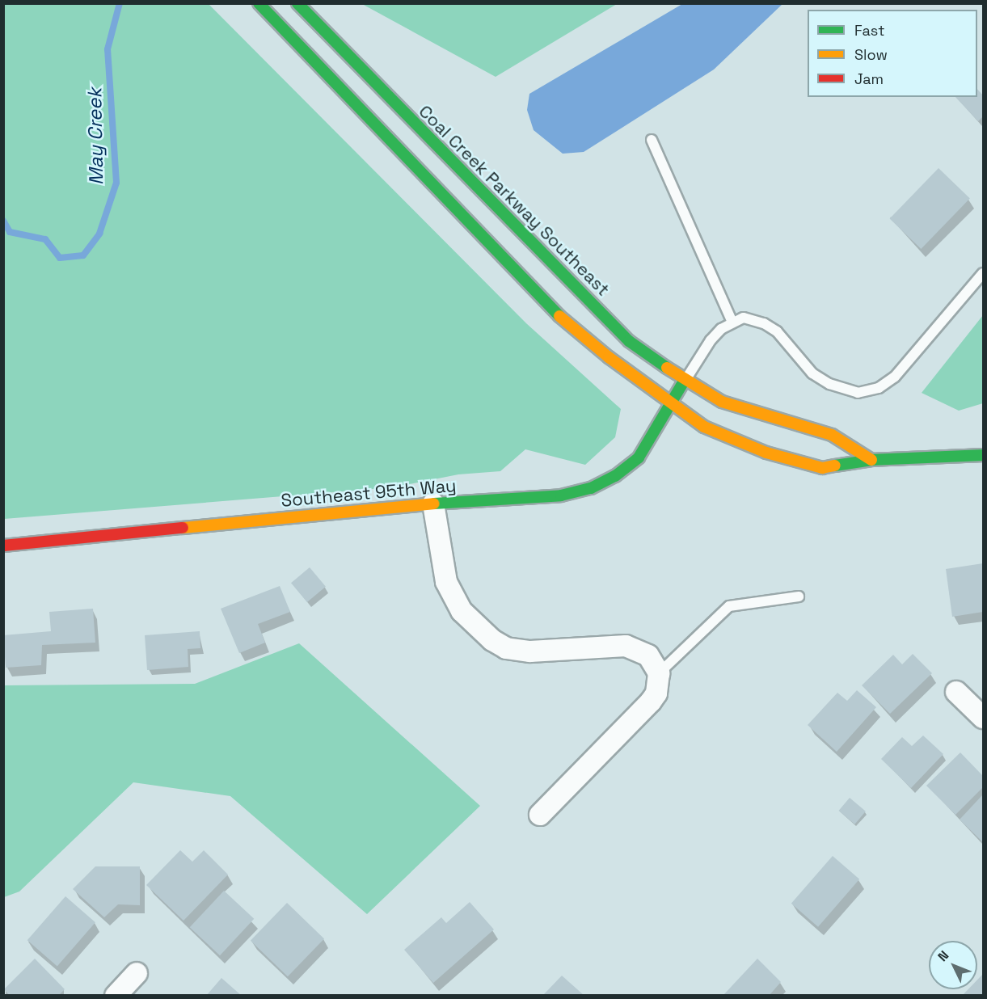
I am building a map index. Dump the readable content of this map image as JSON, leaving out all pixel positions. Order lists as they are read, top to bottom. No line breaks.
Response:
{"streets":{"main road":["Coal Creek Parkway Southeast","Southeast 95th Way"]},"crossings":[["Coal Creek Parkway Southeast","Southeast 95th Way"]],"water":["May Creek"],"legend":["Fast","Slow","Jam"],"north":"top left"}
